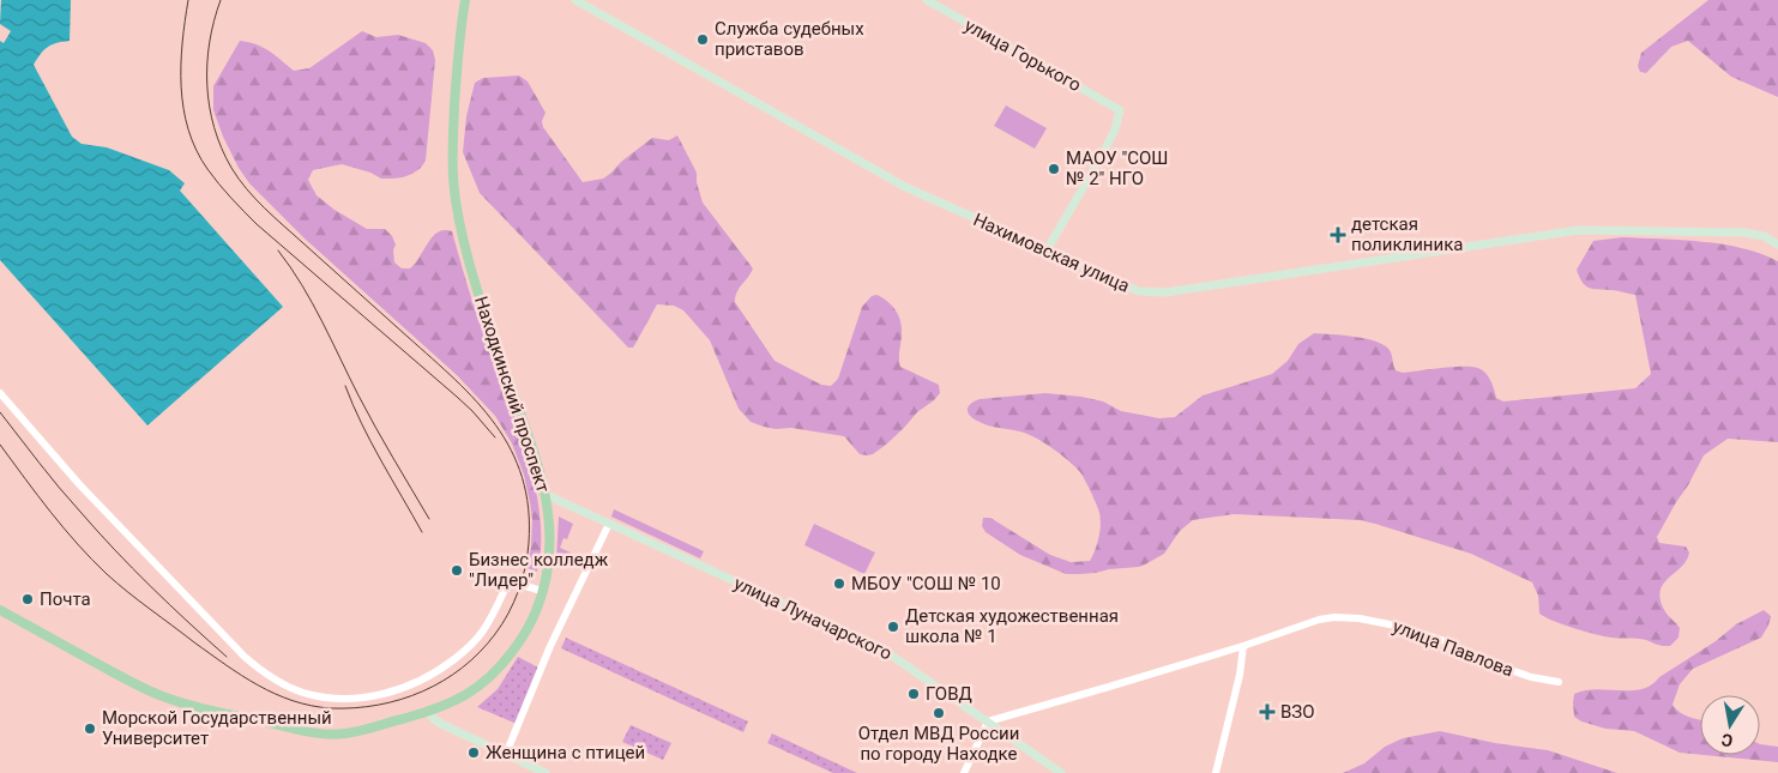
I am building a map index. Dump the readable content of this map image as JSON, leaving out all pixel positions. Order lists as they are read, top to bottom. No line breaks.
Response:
{"streets":{"main road":["улица Горького","Нахимовская улица","Находкинский проспект","улица Луначарского"],"street":["улица Павлова"]},"crossings":[["улица Горького","Нахимовская улица"],["Находкинский проспект","улица Луначарского"],["улица Луначарского","улица Павлова"]],"places":{"other":["Служба судебных приставов","МАОУ \"СОШ № 2\" НГО","Бизнес колледж \"Лидер\"","МБОУ \"СОШ № 10","Почта","Детская художественная школа № 1","ГОВД","Отдел МВД России по городу Находке","Морской Государственный Университет","Женщина с птицей"],"health":["детская поликлиника","ВЗО"]},"north":"bottom"}
